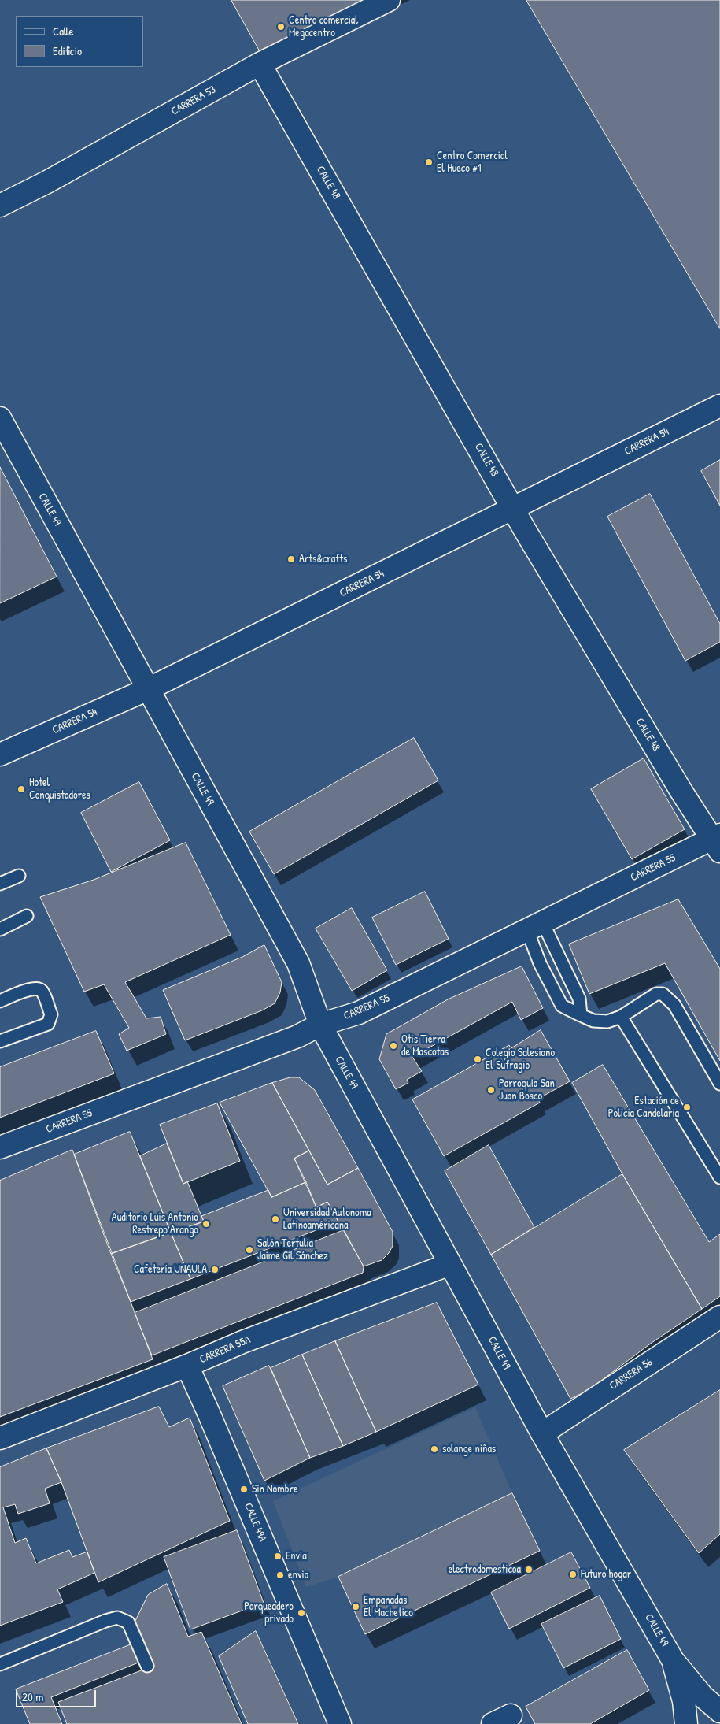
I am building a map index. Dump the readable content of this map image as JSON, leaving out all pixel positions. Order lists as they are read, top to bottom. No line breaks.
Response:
{"streets":{"street":["CARRERA 53","CALLE 48","CARRERA 54","CALLE 49","CARRERA 55","CARRERA 55A","CARRERA 56","CALLE 49A"]},"crossings":[["CARRERA 53","CALLE 48"],["CALLE 48","CARRERA 54"],["CALLE 48","CARRERA 55"],["CARRERA 54","CALLE 49"],["CALLE 49","CARRERA 55"],["CALLE 49","CARRERA 55A"],["CALLE 49","CARRERA 56"],["CARRERA 55A","CALLE 49A"]],"places":["Centro comercial Megacentro","Centro Comercial El Hueco #1","Arts&crafts","Hotel Conquistadores","Otis Tierra de Mascotas","Colegio Salesiano El Sufragio","Parroquia San Juan Bosco","Estación de Policia Candelaria","Universidad Autonoma Latinoaméricana","Auditorio Luis Antonio Restrepo Arango","Salón Tertulia Jaime Gil Sánchez","Cafetería UNAULA","solange niñas","Sin Nombre","Envia","electrodomesticoa","Futuro hogar","envia","Empanadas El Machetico","Parqueadero privado"],"legend":["Calle","Edificio"],"scale_bar":"20 m"}
